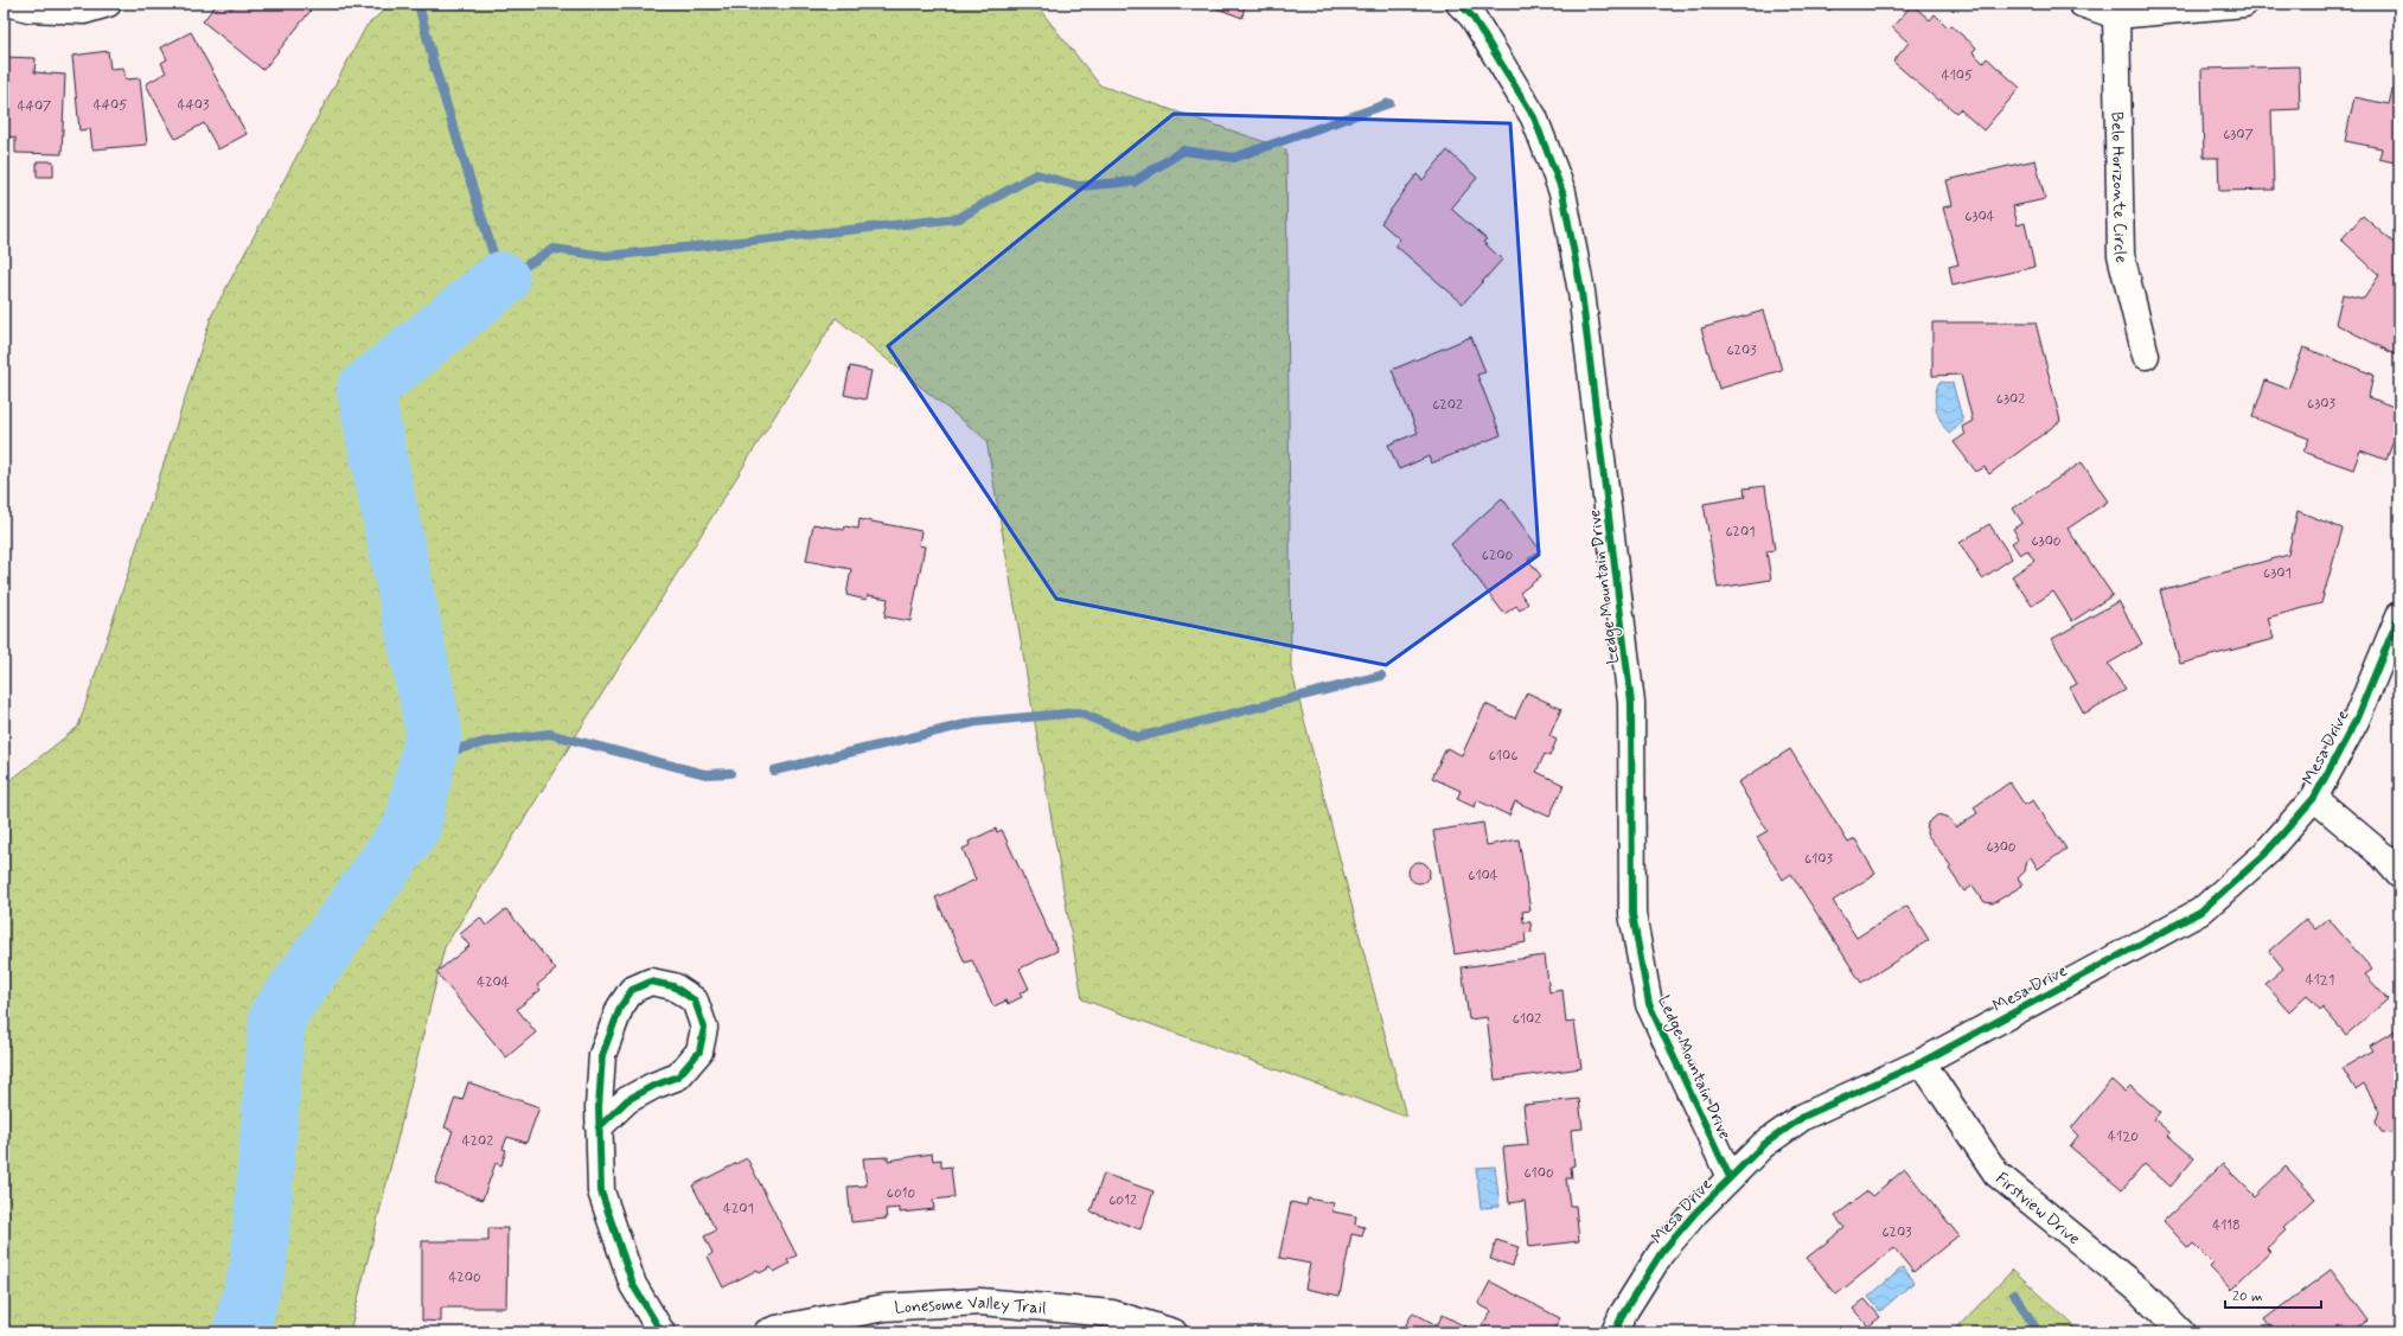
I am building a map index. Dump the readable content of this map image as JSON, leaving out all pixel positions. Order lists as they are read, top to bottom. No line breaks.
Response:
{"streets":{"street":["Belo Horizonte Circle","Ledge Mountain Drive","Mesa Drive","Firstview Drive","Lonesome Valley Trail"]},"crossings":[["Ledge Mountain Drive","Mesa Drive"],["Mesa Drive","Firstview Drive"]],"house_numbers":["4105","4405","4403","4407","6307","6304","6203","6302","6303","6202","6201","6300","6200","6301","6106","6300","6103","6104","4121","4204","6102","4120","4202","6100","6010","6012","4201","4118","6203","4200"],"scale_bar":"20 m"}
